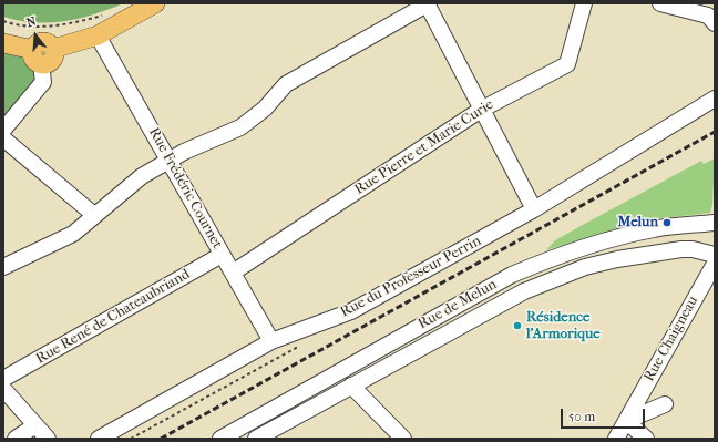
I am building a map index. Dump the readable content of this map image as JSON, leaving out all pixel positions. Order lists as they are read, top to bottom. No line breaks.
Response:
{"streets":{"street":["Rue Pierre et Marie Curie","Rue Frédéric Cournet","Rue du Professeur Perrin","Rue de Melun","Rue René de Chateaubriand","Rue Chaigneau"]},"crossings":[["Rue Pierre et Marie Curie","Rue Frédéric Cournet"],["Rue Frédéric Cournet","Rue du Professeur Perrin"],["Rue Frédéric Cournet","Rue René de Chateaubriand"]],"places":["Melun","Résidence l'Armorique"],"scale_bar":"50 m","north":"top"}
